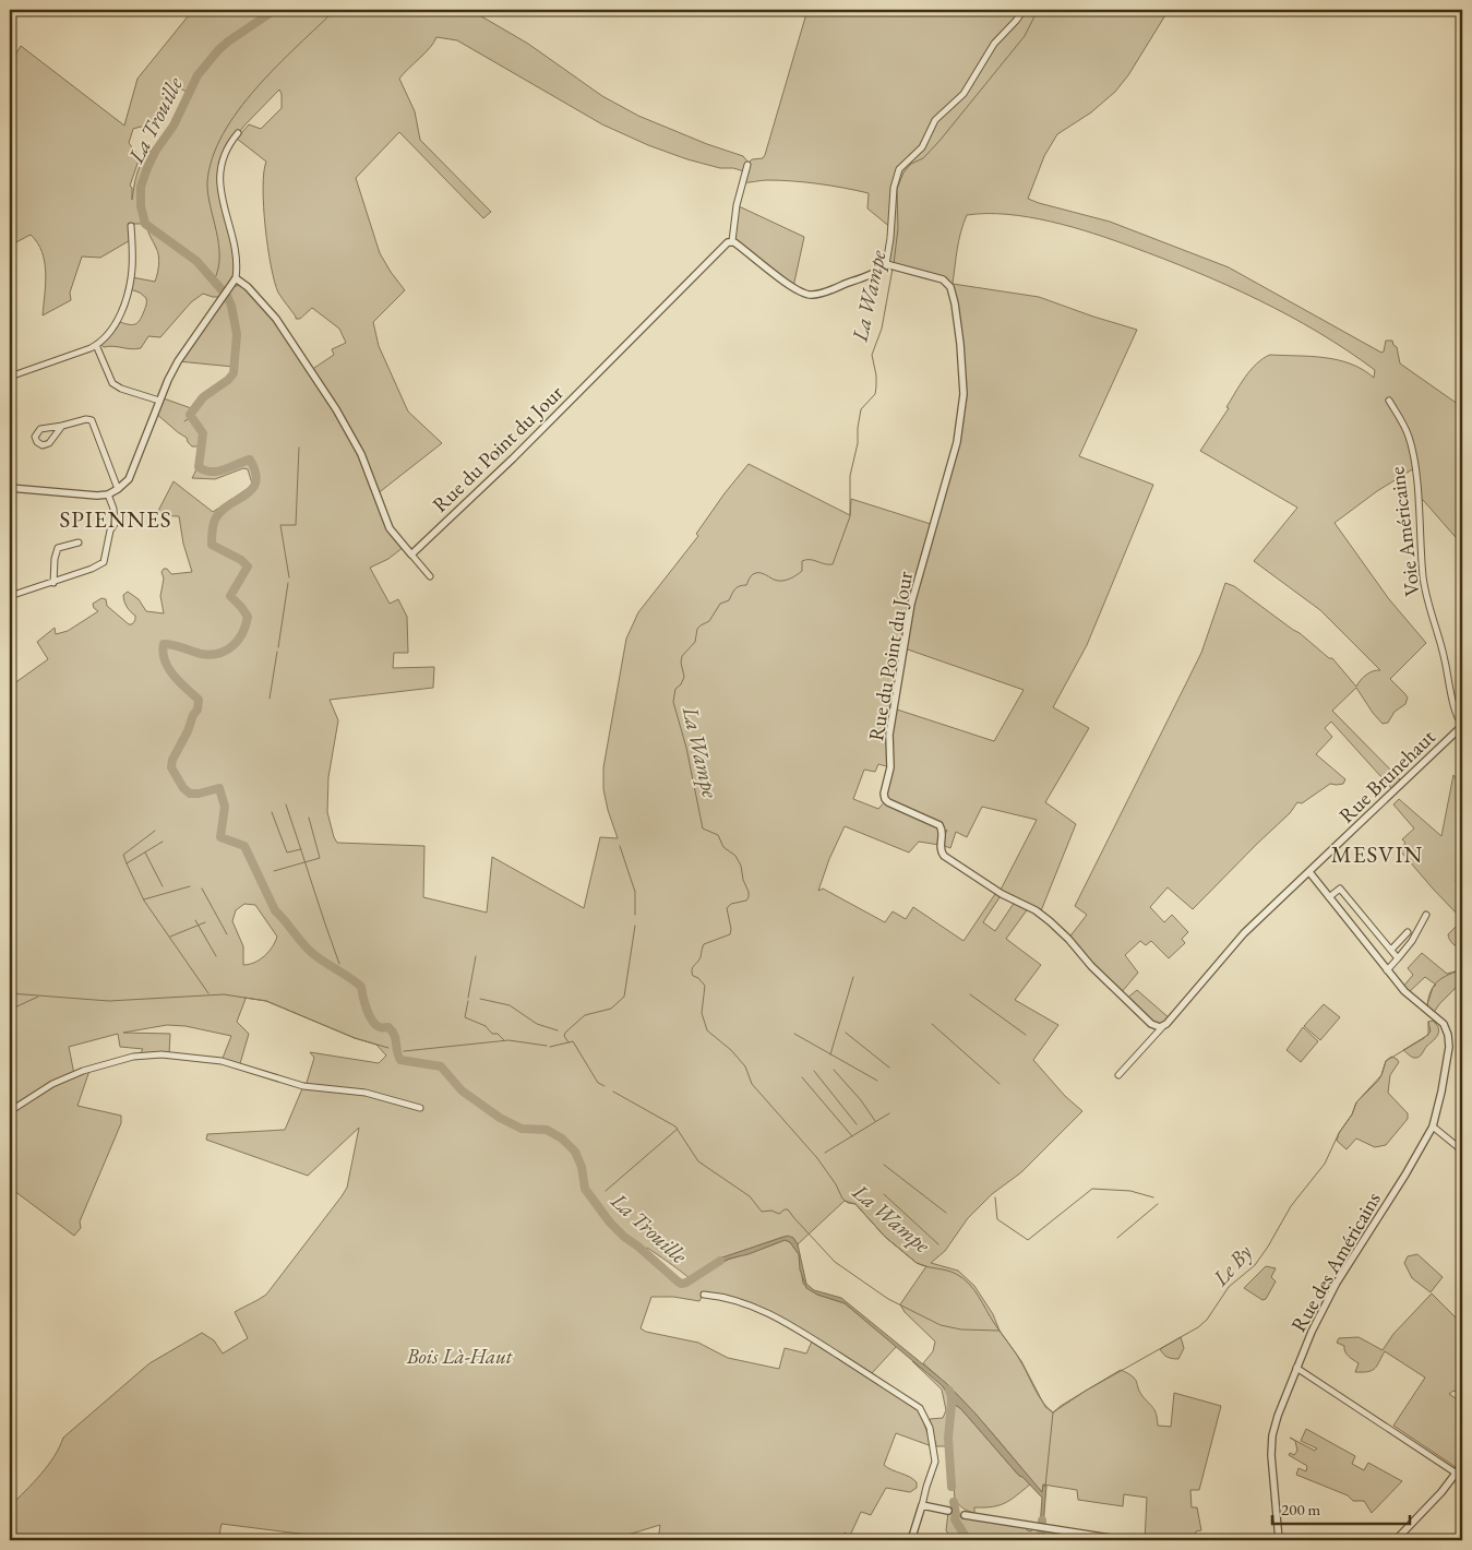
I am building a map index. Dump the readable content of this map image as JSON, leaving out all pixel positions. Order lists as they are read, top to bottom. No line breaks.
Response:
{"streets":{"street":["Rue du Point du Jour","Voie Américaine","Rue Brunehaut","Rue des Américains"]},"crossings":[["Voie Américaine","Rue Brunehaut"]],"districts":["SPIENNES","MESVIN"],"water":["La Trouille","La Wampe","Le By"],"parks":["Bois Là-Haut"],"scale_bar":"200 m"}
